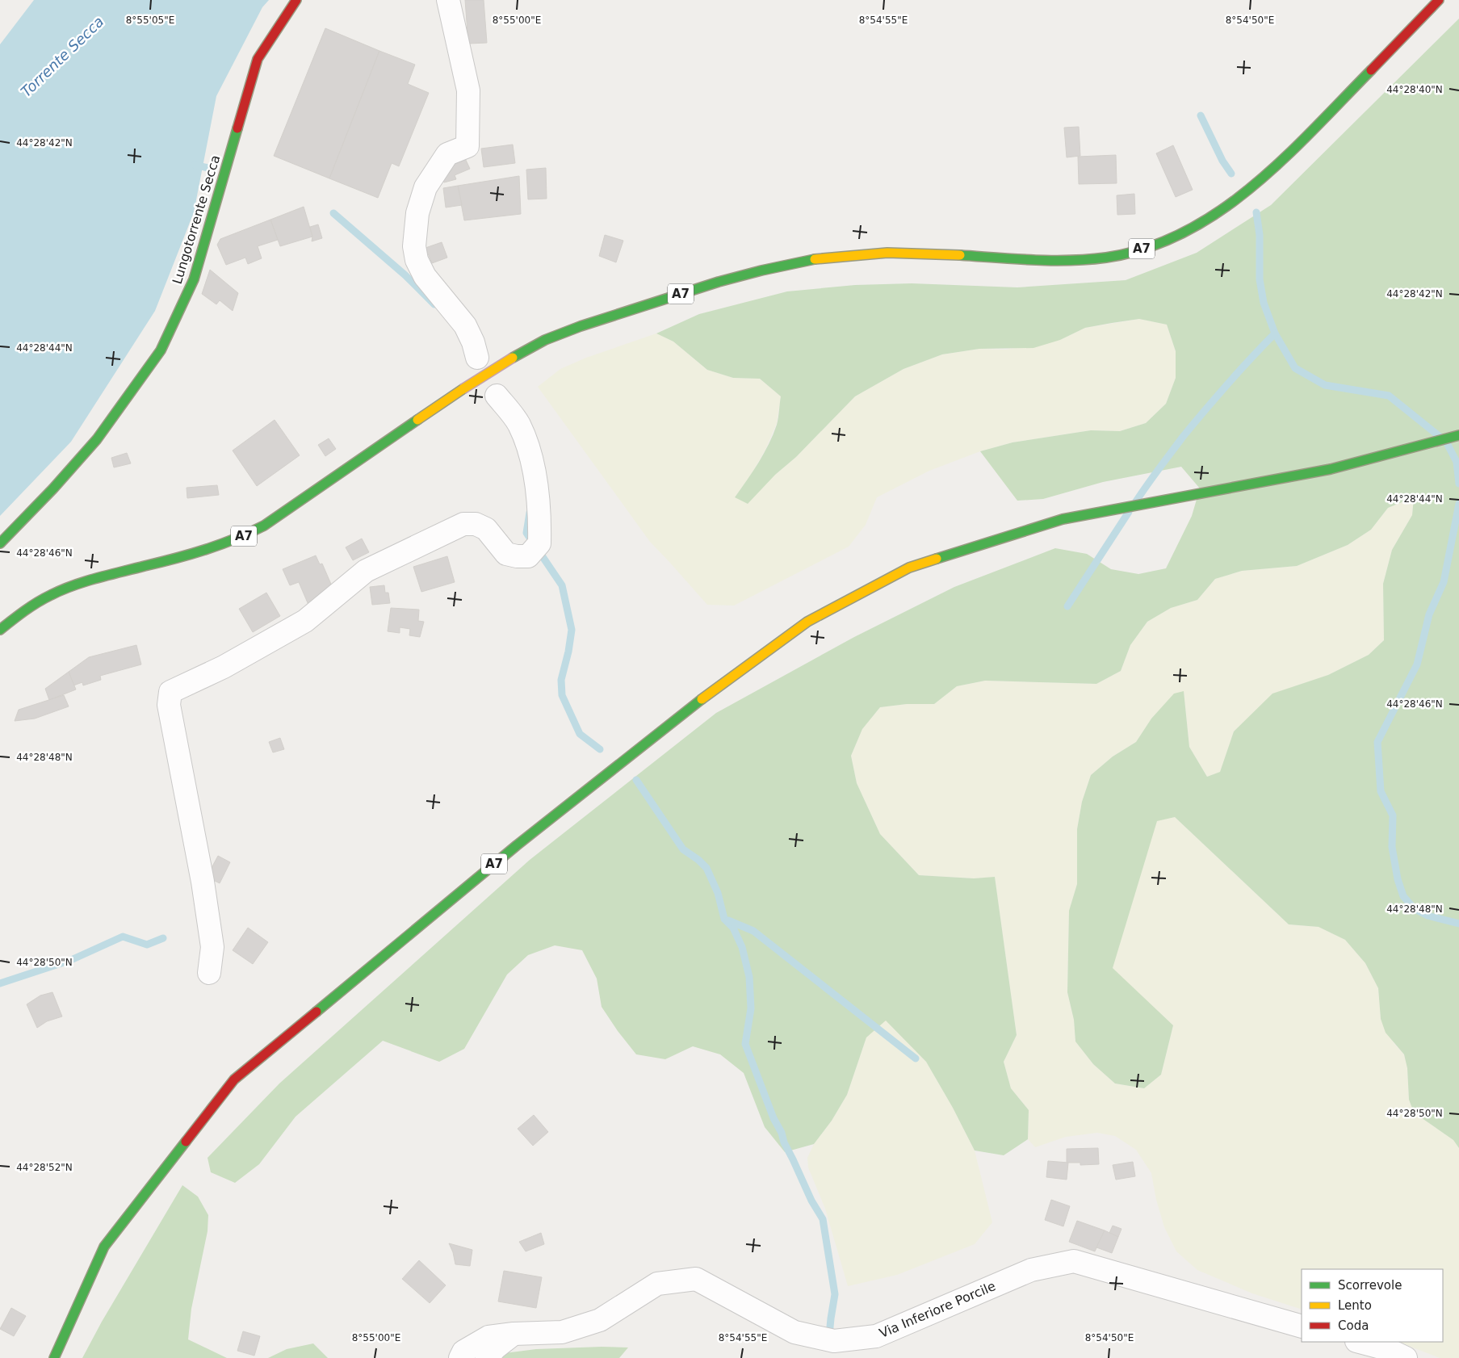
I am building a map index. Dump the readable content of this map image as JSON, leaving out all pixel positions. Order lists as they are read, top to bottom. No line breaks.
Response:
{"streets":{"main road":["Lungotorrente Secca","A7"],"street":["Via Inferiore Porcile"]},"water":["Torrente Secca"],"legend":["Scorrevole","Lento","Coda"],"coordinates":["8°55'05\"E","8°55'00\"E","8°54'55\"E","8°54'50\"E","44°28'40\"N","44°28'42\"N","44°28'44\"N","44°28'46\"N","44°28'48\"N","44°28'50\"N","44°28'52\"N"]}
